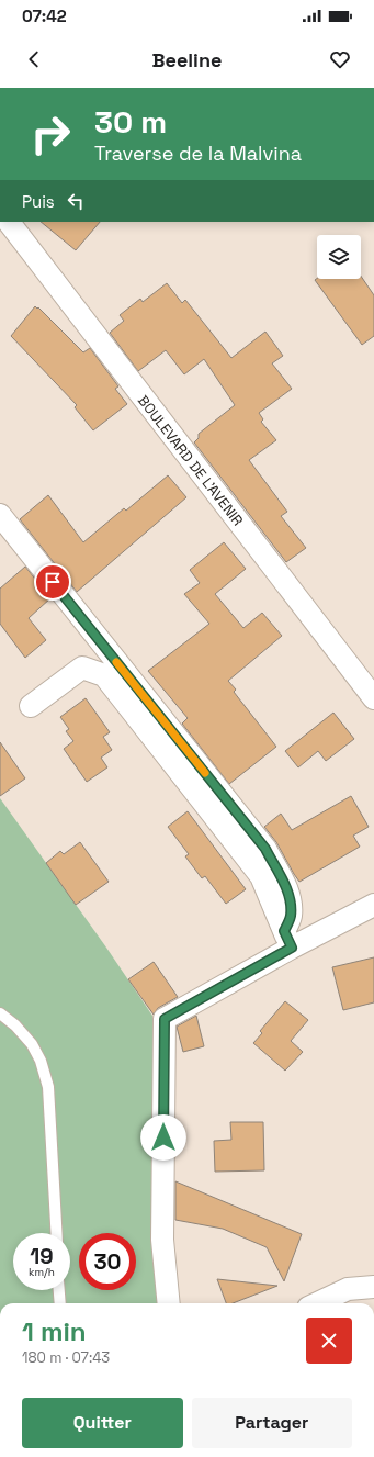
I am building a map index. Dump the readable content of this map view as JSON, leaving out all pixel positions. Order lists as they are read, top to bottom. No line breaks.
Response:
{"streets":{"street":["BOULEVARD DE L'AVENIR"]},"page":{"status":"07:42","header":"Beeline","turn":["30 m","Traverse de la Malvina"],"then":"Puis","speed":"19 km/h","limit":"30","heading":["1 min","180 m · 07:43"],"buttons":["Quitter","Partager"]}}
